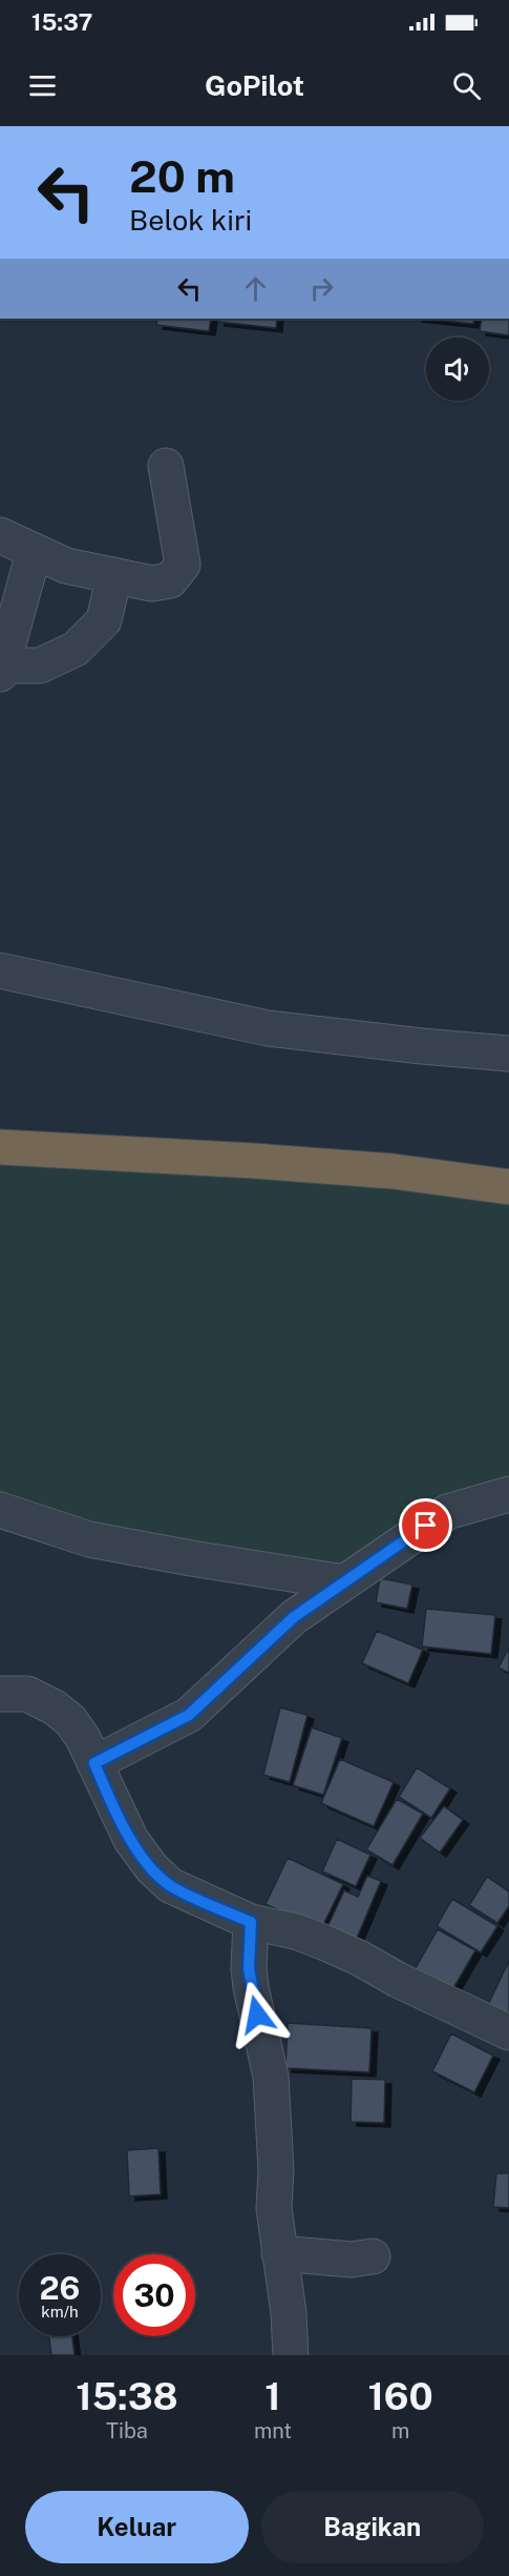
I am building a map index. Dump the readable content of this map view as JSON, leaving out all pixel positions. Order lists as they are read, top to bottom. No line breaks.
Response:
{"page":{"status":"15:37","header":"GoPilot","turn":["20 m","Belok kiri"],"speed":"26 km/h","limit":"30","eta":["15:38","Tiba","1","mnt","160","m"],"buttons":["Keluar","Bagikan"]}}
